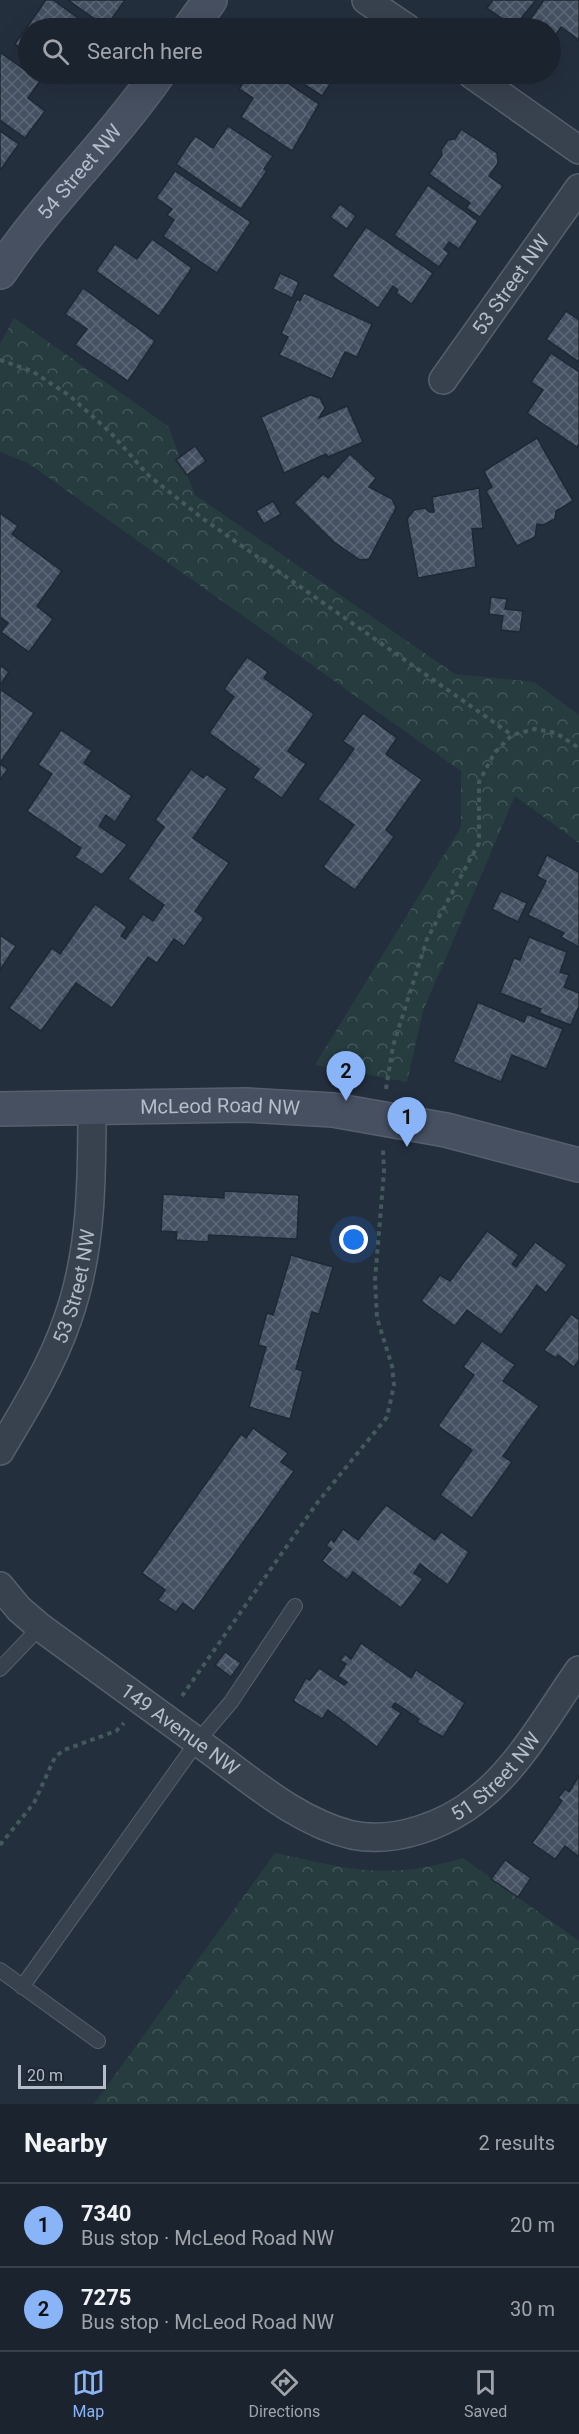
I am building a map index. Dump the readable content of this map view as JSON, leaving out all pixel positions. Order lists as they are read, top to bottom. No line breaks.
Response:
{"streets":{"street":["54 Street NW","53 Street NW","McLeod Road NW","149 Avenue NW","51 Street NW"]},"crossings":[["53 Street NW","McLeod Road NW"],["149 Avenue NW","51 Street NW"]],"scale_bar":"20 m","page":{"search":"Search here","pins":["2","1"],"scale":"20 m","heading":["Nearby","2 results"],"list":[{"mark":"1","name":"7340","note":"Bus stop · McLeod Road NW","value":"20 m"},{"mark":"2","name":"7275","note":"Bus stop · McLeod Road NW","value":"30 m"}],"nav":["Map","Directions","Saved"]}}
